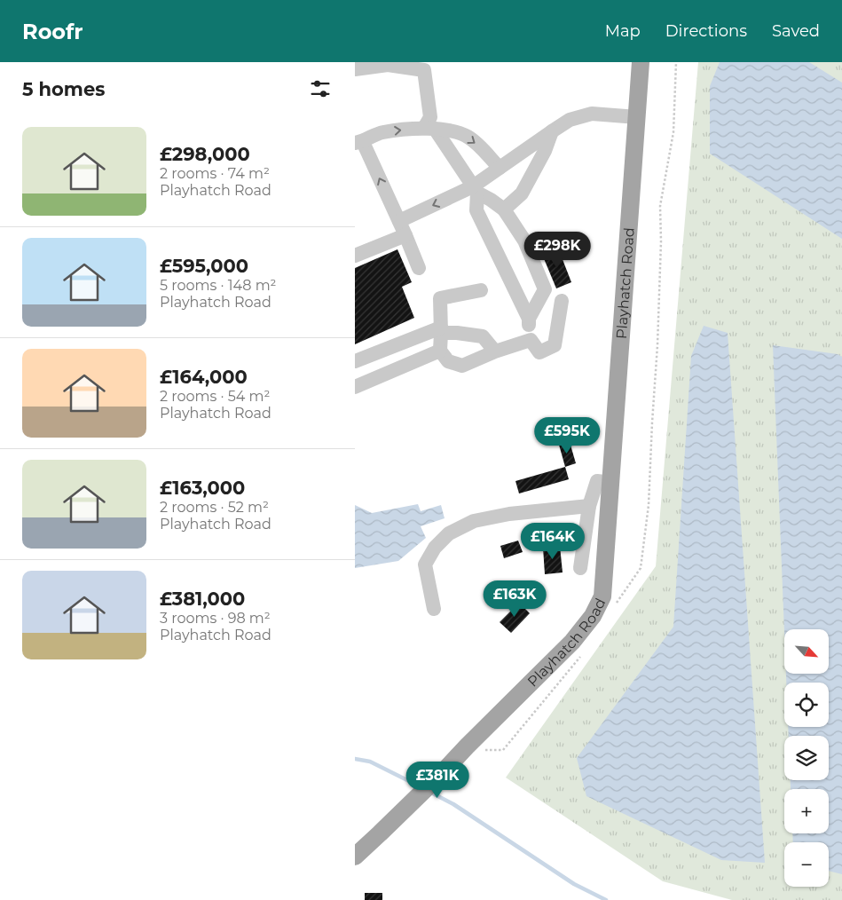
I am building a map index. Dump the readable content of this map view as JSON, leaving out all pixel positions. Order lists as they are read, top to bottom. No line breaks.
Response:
{"streets":{"main road":["Playhatch Road"]},"north":"bottom right","page":{"header":"Roofr","nav":["Map","Directions","Saved"],"heading":"5 homes","list":[{"name":"£298,000","note":"2 rooms · 74 m² · Playhatch Road"},{"name":"£595,000","note":"5 rooms · 148 m² · Playhatch Road"},{"name":"£164,000","note":"2 rooms · 54 m² · Playhatch Road"},{"name":"£163,000","note":"2 rooms · 52 m² · Playhatch Road"},{"name":"£381,000","note":"3 rooms · 98 m² · Playhatch Road"}],"price":["£298K","£595K","£164K","£163K","£381K"],"map_buttons":["+","−"]}}
